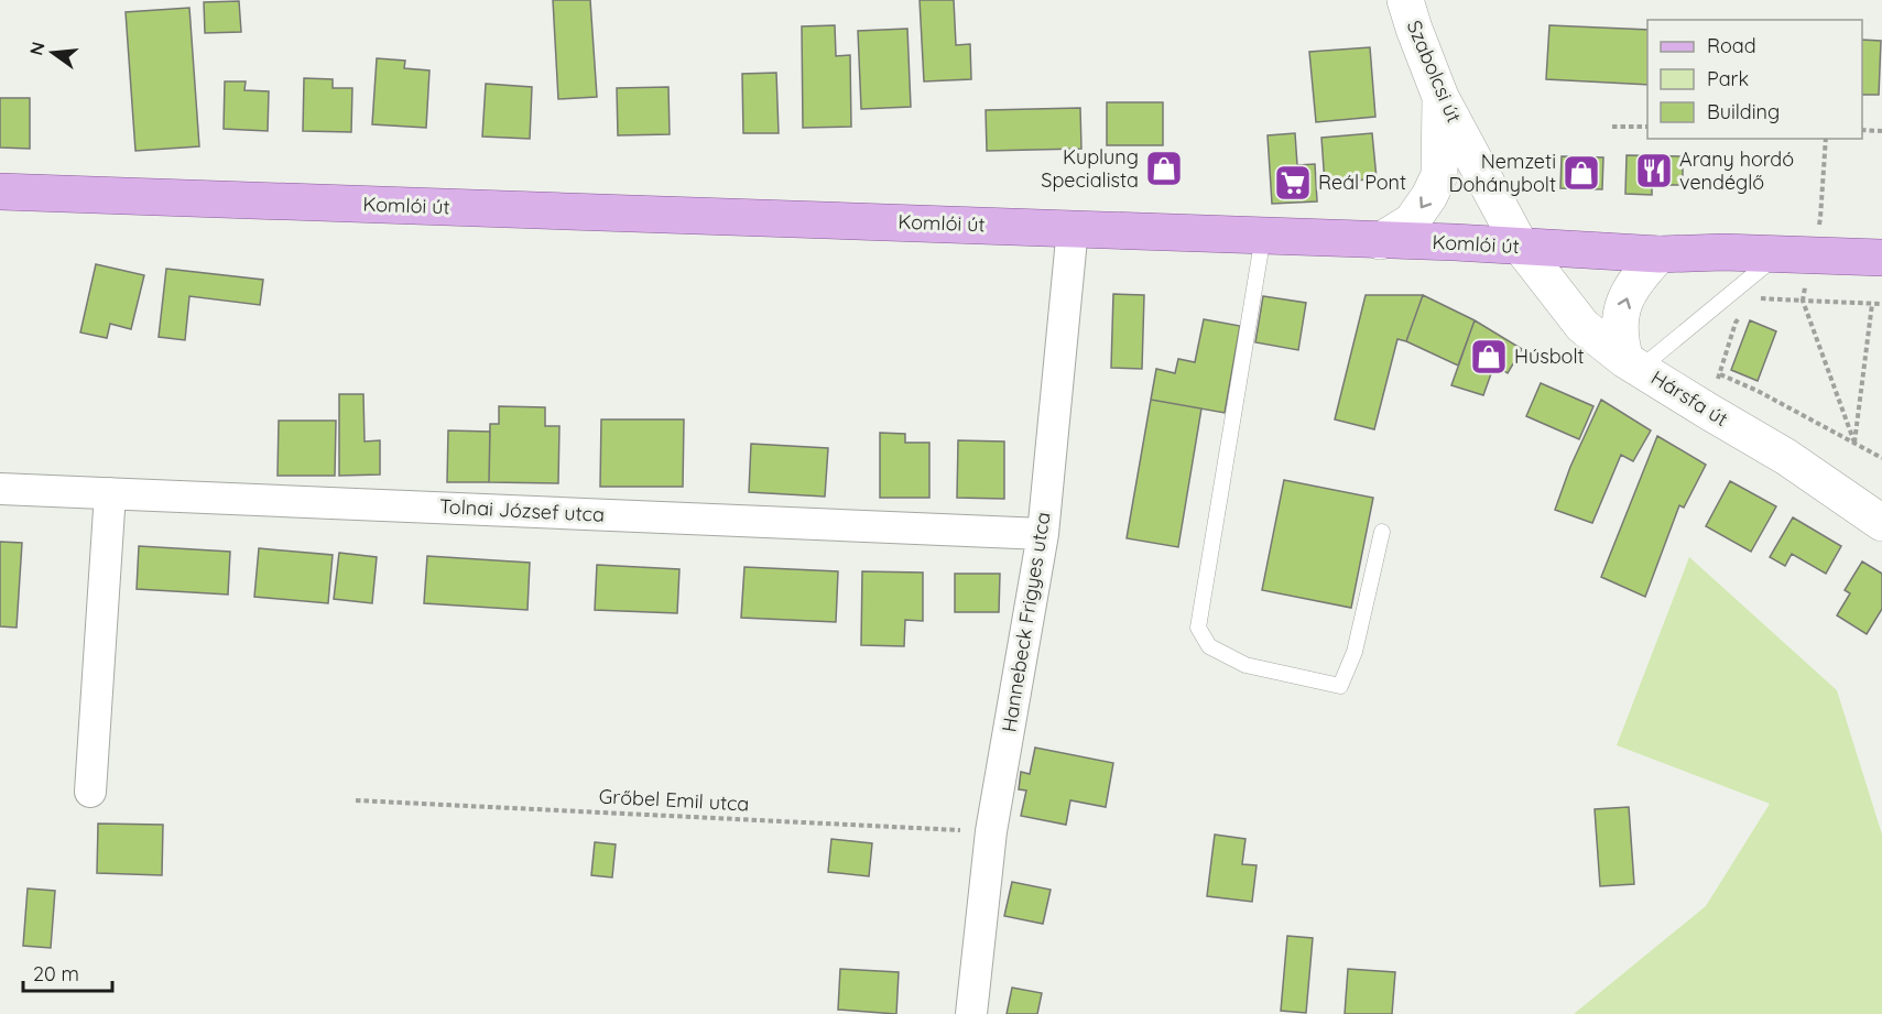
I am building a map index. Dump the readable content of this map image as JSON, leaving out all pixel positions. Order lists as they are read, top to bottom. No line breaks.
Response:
{"streets":{"main road":["Komlói út"],"street":["Szabolcsi út","Hársfa út","Tolnai József utca","Hannebeck Frigyes utca"],"path":["Grőbel Emil utca"]},"crossings":[["Szabolcsi út","Komlói út"],["Szabolcsi út","Hársfa út"],["Komlói út","Hársfa út"],["Komlói út","Hannebeck Frigyes utca"],["Tolnai József utca","Hannebeck Frigyes utca"],["Hannebeck Frigyes utca","Grőbel Emil utca"]],"places":{"shop":["Kuplung Specialista","Nemzeti Dohánybolt","Húsbolt"],"restaurant":["Arany hordó vendéglő"],"supermarket":["Reál Pont"]},"legend":["Road","Park","Building"],"scale_bar":"20 m","north":"left"}
